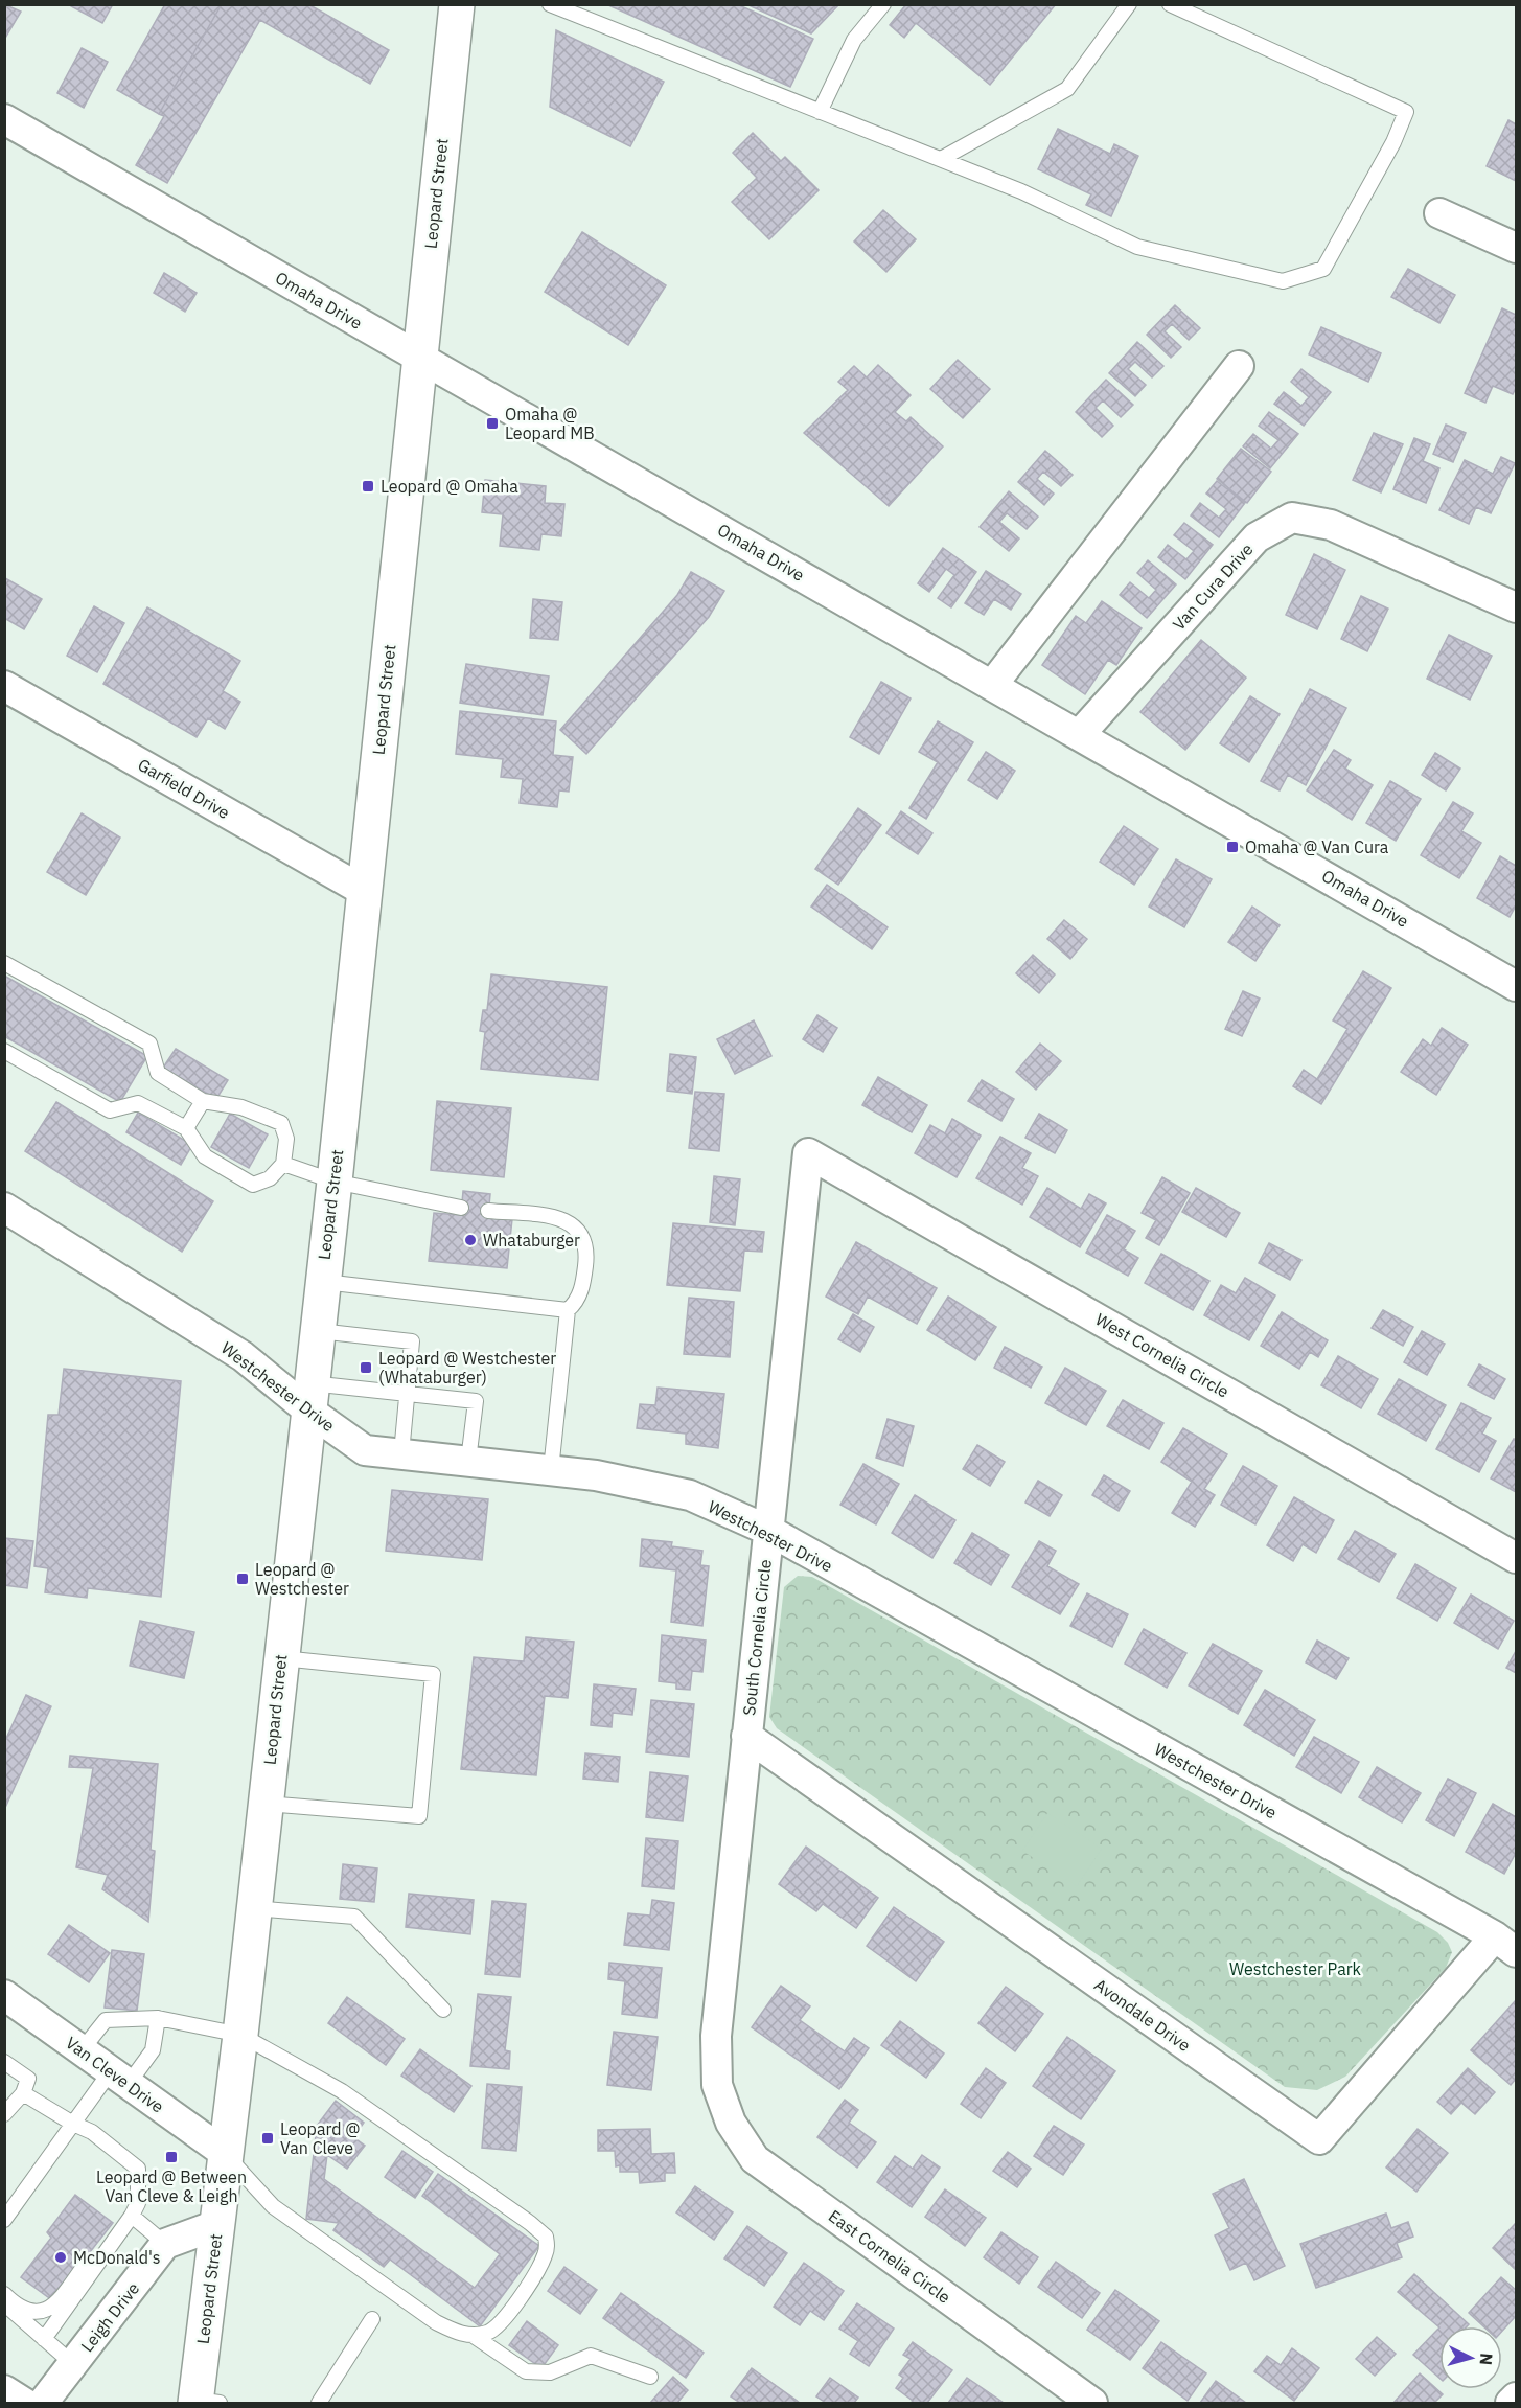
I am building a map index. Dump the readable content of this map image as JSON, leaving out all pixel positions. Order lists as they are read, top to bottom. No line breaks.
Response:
{"streets":{"main road":["Leopard Street"],"street":["Omaha Drive","Van Cura Drive","Garfield Drive","West Cornelia Circle","Westchester Drive","South Cornelia Circle","Avondale Drive","Van Cleve Drive","East Cornelia Circle","Leigh Drive"]},"crossings":[["Leopard Street","Omaha Drive"],["Leopard Street","Garfield Drive"],["Leopard Street","Westchester Drive"],["Leopard Street","Van Cleve Drive"],["Omaha Drive","Van Cura Drive"],["West Cornelia Circle","South Cornelia Circle"],["Westchester Drive","South Cornelia Circle"],["Westchester Drive","Avondale Drive"],["South Cornelia Circle","Avondale Drive"],["South Cornelia Circle","East Cornelia Circle"]],"parks":["Westchester Park"],"places":{"transit":["Omaha @ Leopard MB","Leopard @ Omaha","Omaha @ Van Cura","Leopard @ Westchester (Whataburger)","Leopard @ Westchester","Leopard @ Van Cleve","Leopard @ Between Van Cleve & Leigh"],"other":["Whataburger","McDonald's"]},"north":"right"}
